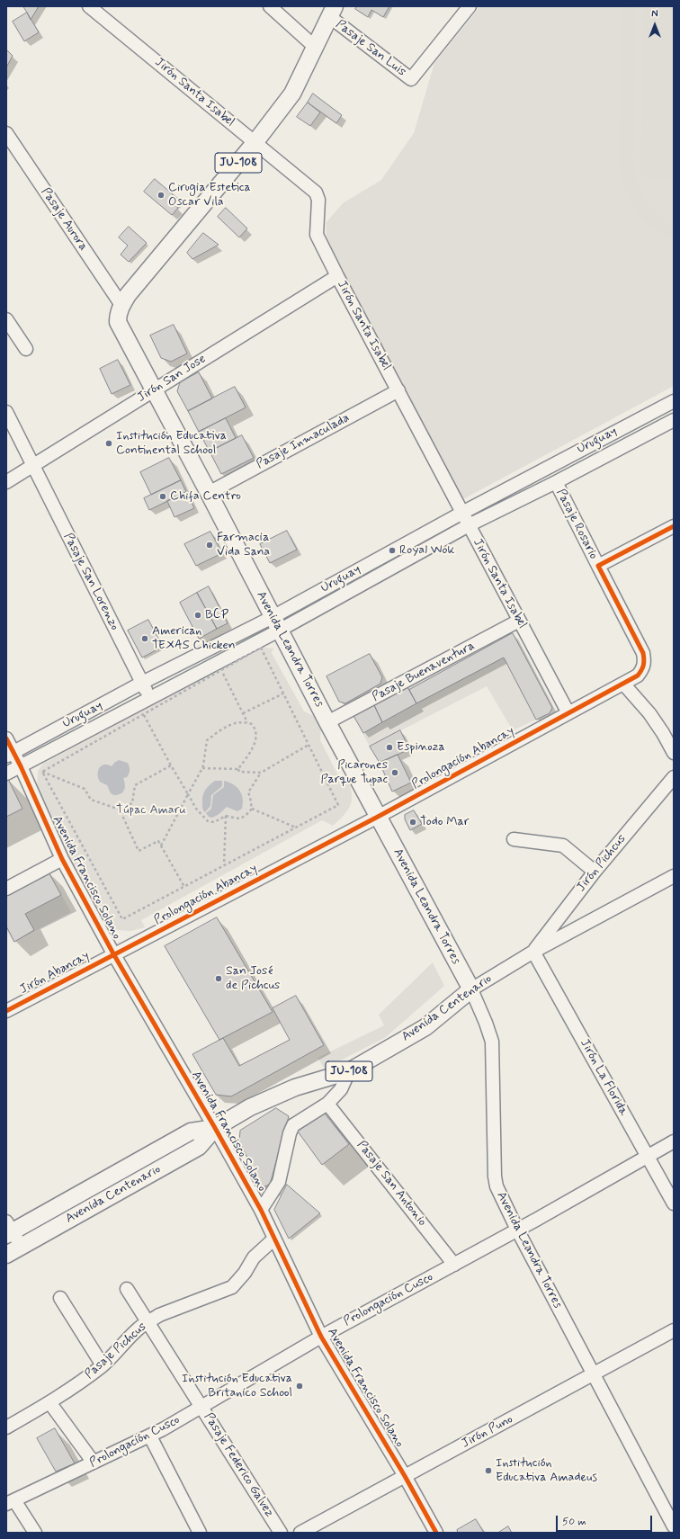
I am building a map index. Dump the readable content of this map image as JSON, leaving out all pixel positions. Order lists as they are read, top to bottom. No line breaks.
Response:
{"streets":{"main road":["JU-108","Avenida Leandra Torres","Avenida Centenario"],"street":["Pasaje San Luis","Jirón Santa Isabel","Pasaje Aurora","Jirón San Jose","Uruguay","Pasaje Inmaculada","Pasaje Rosario","Pasaje San Lorenzo","Pasaje Buenaventura","Prolongación Abancay","Jirón Pichcus","Avenida Francisco Solano","Jirón Abancay","Jirón La Florida","Pasaje San Antonio","Prolongación Cusco","Pasaje Pichcus","Jirón Puno","Pasaje Federico Galvez"]},"crossings":[["Pasaje San Luis","JU-108"],["Jirón Santa Isabel","JU-108"],["Jirón Santa Isabel","Jirón San Jose"],["Jirón Santa Isabel","Uruguay"],["Jirón Santa Isabel","Pasaje Inmaculada"],["Jirón Santa Isabel","Pasaje Buenaventura"],["Jirón Santa Isabel","Prolongación Abancay"],["JU-108","Pasaje Aurora"],["JU-108","Avenida Leandra Torres"],["Pasaje Aurora","Avenida Leandra Torres"],["Jirón San Jose","Pasaje San Lorenzo"],["Jirón San Jose","Avenida Leandra Torres"],["Uruguay","Pasaje Rosario"],["Uruguay","Pasaje San Lorenzo"],["Uruguay","Avenida Leandra Torres"],["Uruguay","Avenida Francisco Solano"],["Pasaje Inmaculada","Avenida Leandra Torres"],["Pasaje Rosario","Prolongación Abancay"],["Avenida Leandra Torres","Pasaje Buenaventura"],["Avenida Leandra Torres","Prolongación Abancay"],["Avenida Leandra Torres","Avenida Centenario"],["Avenida Leandra Torres","Prolongación Cusco"],["Avenida Leandra Torres","Jirón Puno"],["Prolongación Abancay","Avenida Francisco Solano"],["Prolongación Abancay","Jirón Abancay"],["Jirón Pichcus","Avenida Centenario"],["Jirón Pichcus","Jirón La Florida"],["Avenida Francisco Solano","Jirón Abancay"],["Avenida Francisco Solano","Avenida Centenario"],["Avenida Francisco Solano","Prolongación Cusco"],["Avenida Francisco Solano","Pasaje Pichcus"],["Avenida Francisco Solano","Jirón Puno"],["Avenida Centenario","Jirón La Florida"],["Jirón La Florida","Prolongación Cusco"],["Pasaje San Antonio","Prolongación Cusco"],["Prolongación Cusco","Pasaje Federico Galvez"],["Pasaje Pichcus","Pasaje Federico Galvez"]],"parks":["Túpac Amaru"],"places":["Cirugia Estetica Oscar Vila","Institución Educativa Continental School","Chifa Centro","Farmacia Vida Sana","Royal Wok","BCP","American TEXAS Chicken","Espinoza","Picarones Parque Tupac","Todo Mar","San José de Pichcus","Institución Educativa Britanico School","Institución Educativa Amadeus"],"scale_bar":"50 m","north":"top"}
